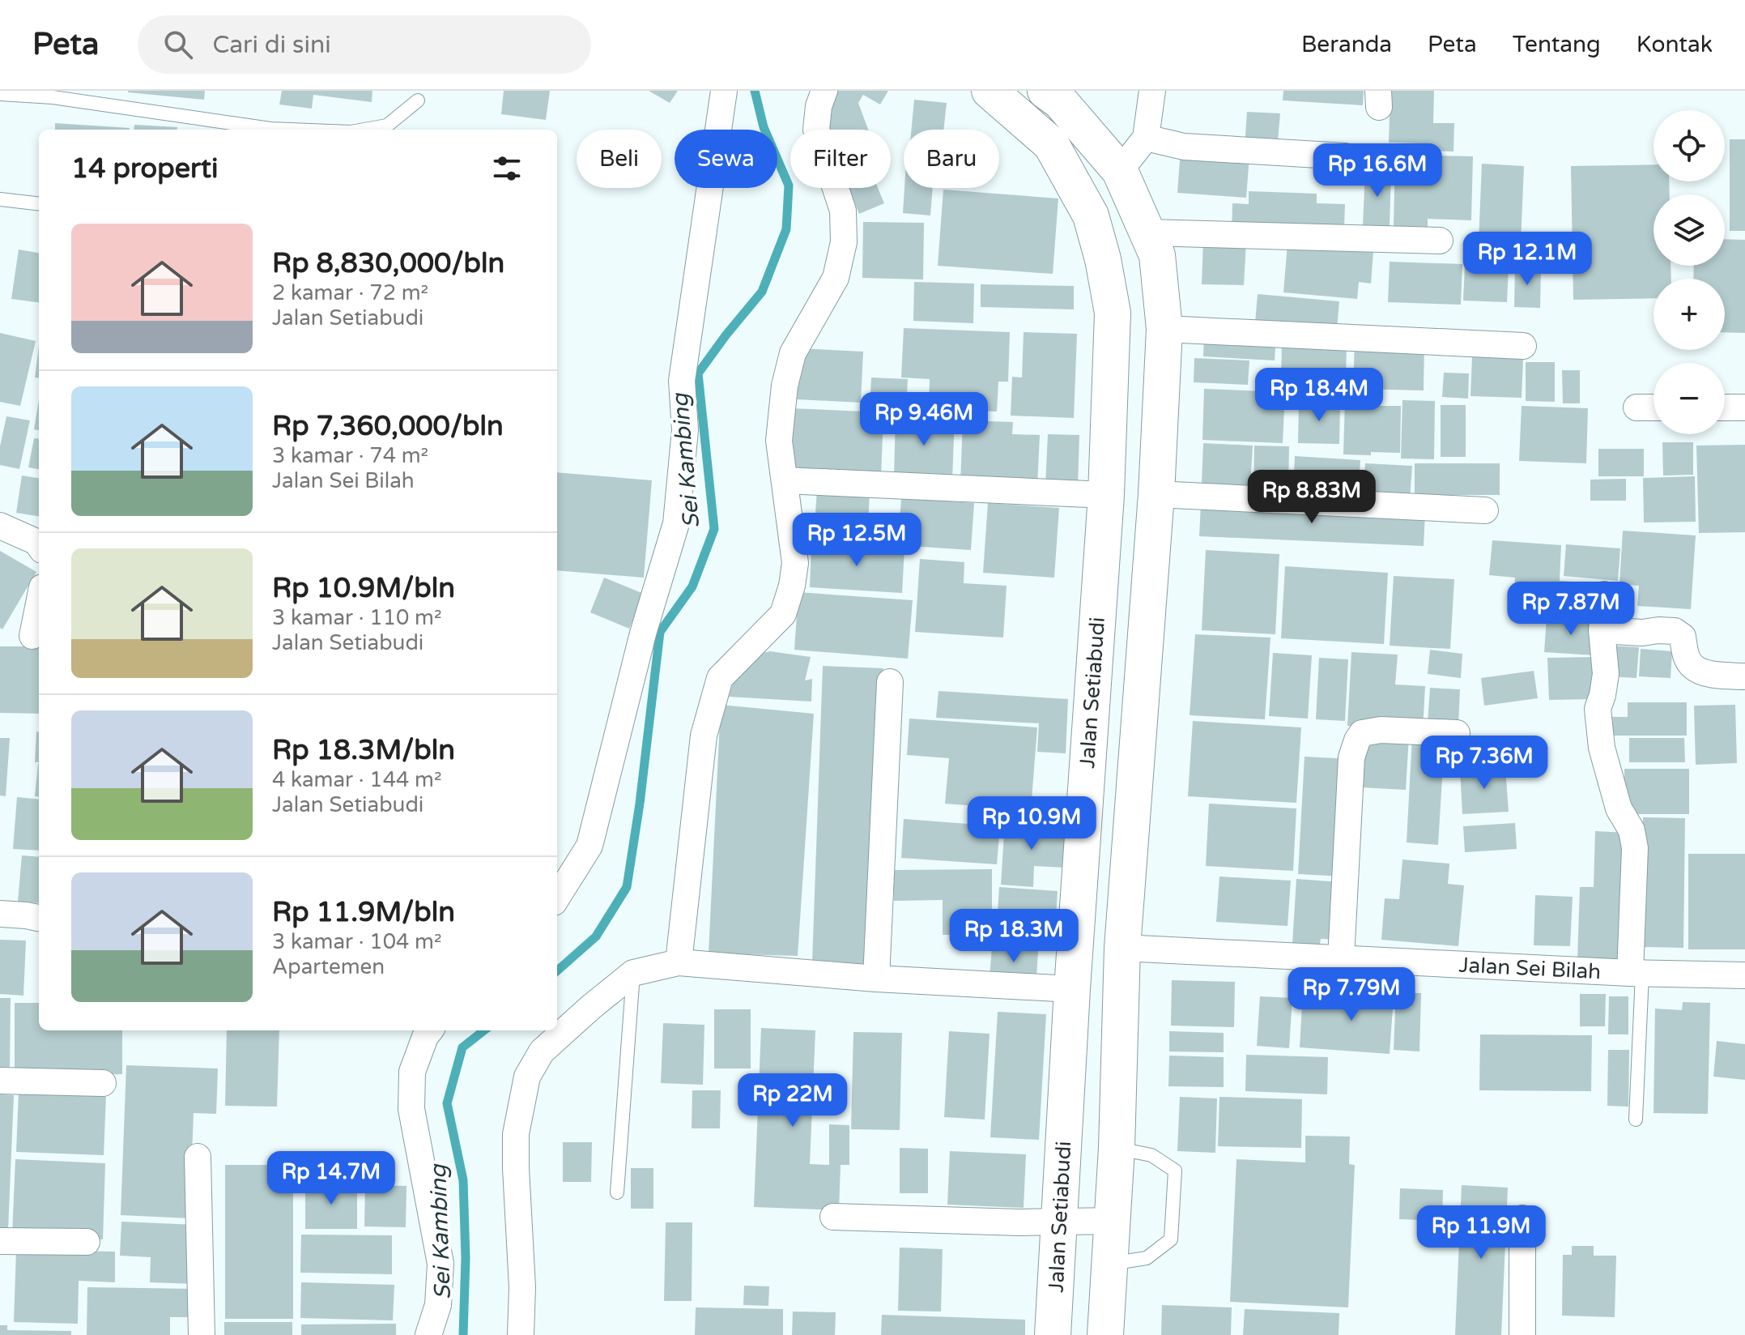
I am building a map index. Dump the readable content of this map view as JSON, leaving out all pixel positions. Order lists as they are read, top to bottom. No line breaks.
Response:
{"streets":{"main road":["Jalan Setiabudi"],"street":["Jalan Sei Bilah"]},"water":["Sei Kambing"],"page":{"header":"Peta","search":"Cari di sini","nav":["Beranda","Peta","Tentang","Kontak"],"map_buttons":["+","−"],"chip":["Beli","Sewa","Filter","Baru"],"heading":"14 properti","price":["Rp 16.6M","Rp 12.1M","Rp 18.4M","Rp 9.46M","Rp 8.83M","Rp 12.5M","Rp 7.87M","Rp 7.36M","Rp 10.9M","Rp 18.3M","Rp 7.79M","Rp 22M","Rp 14.7M","Rp 11.9M"],"list":[{"name":"Rp 8,830,000/bln","note":"2 kamar · 72 m² · Jalan Setiabudi"},{"name":"Rp 7,360,000/bln","note":"3 kamar · 74 m² · Jalan Sei Bilah"},{"name":"Rp 10.9M/bln","note":"3 kamar · 110 m² · Jalan Setiabudi"},{"name":"Rp 18.3M/bln","note":"4 kamar · 144 m² · Jalan Setiabudi"},{"name":"Rp 11.9M/bln","note":"3 kamar · 104 m² · Apartemen"}]}}
